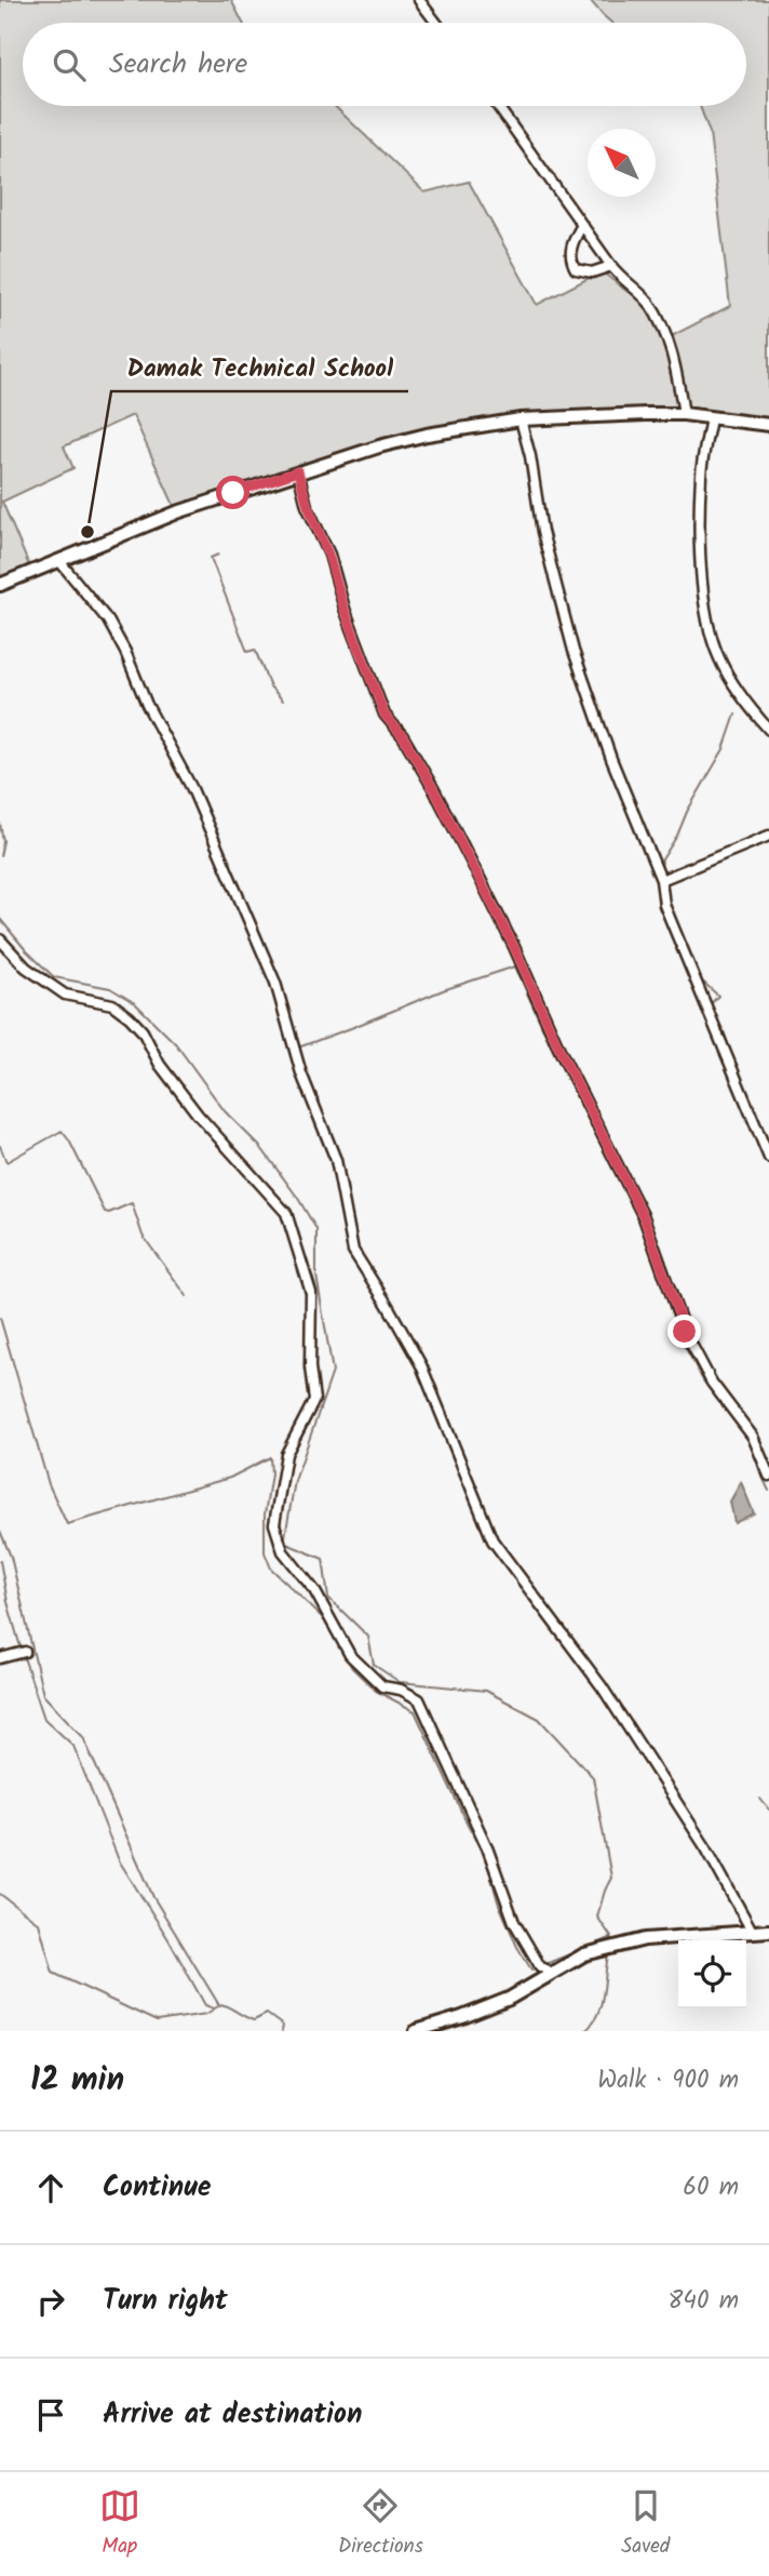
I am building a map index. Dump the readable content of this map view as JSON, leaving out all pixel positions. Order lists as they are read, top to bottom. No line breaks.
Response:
{"places":["Damak Technical School"],"north":"top left","page":{"search":"Search here","heading":["12 min","Walk · 900 m"],"list":[["Continue","60 m"],["Turn right","840 m"],"Arrive at destination"],"nav":["Map","Directions","Saved"]}}
